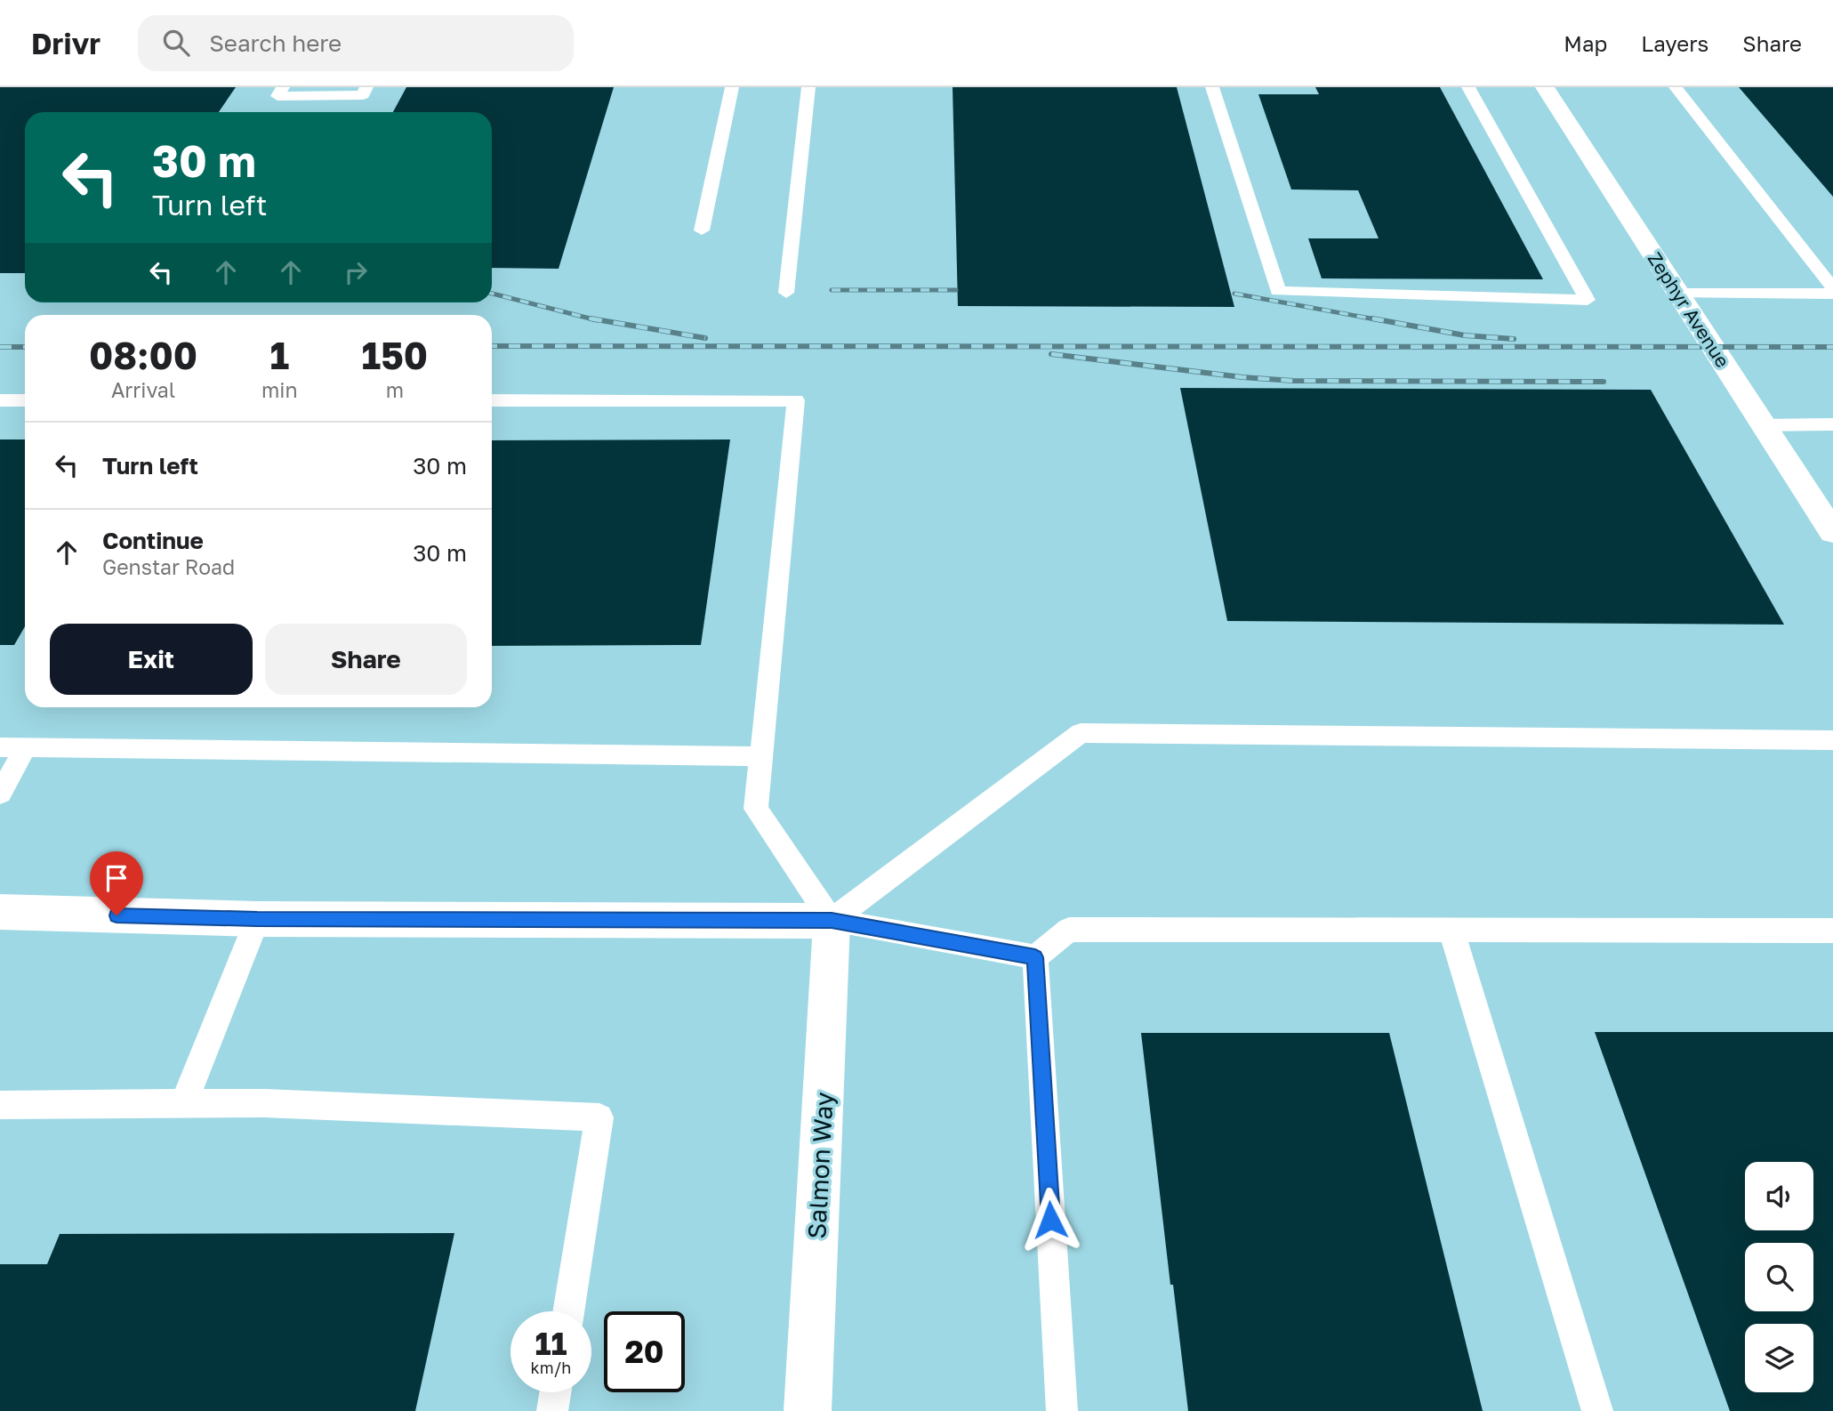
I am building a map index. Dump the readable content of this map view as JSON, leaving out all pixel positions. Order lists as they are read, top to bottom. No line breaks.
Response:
{"streets":{"street":["Zephyr Avenue","Salmon Way"]},"page":{"header":"Drivr","search":"Search here","nav":["Map","Layers","Share"],"turn":["30 m","Turn left"],"eta":["08:00","Arrival","1","min","150","m"],"list":[{"name":"Turn left","value":"30 m"},{"name":"Continue","note":"Genstar Road","value":"30 m"}],"buttons":["Exit","Share"],"speed":"11 km/h","limit":"20"}}
